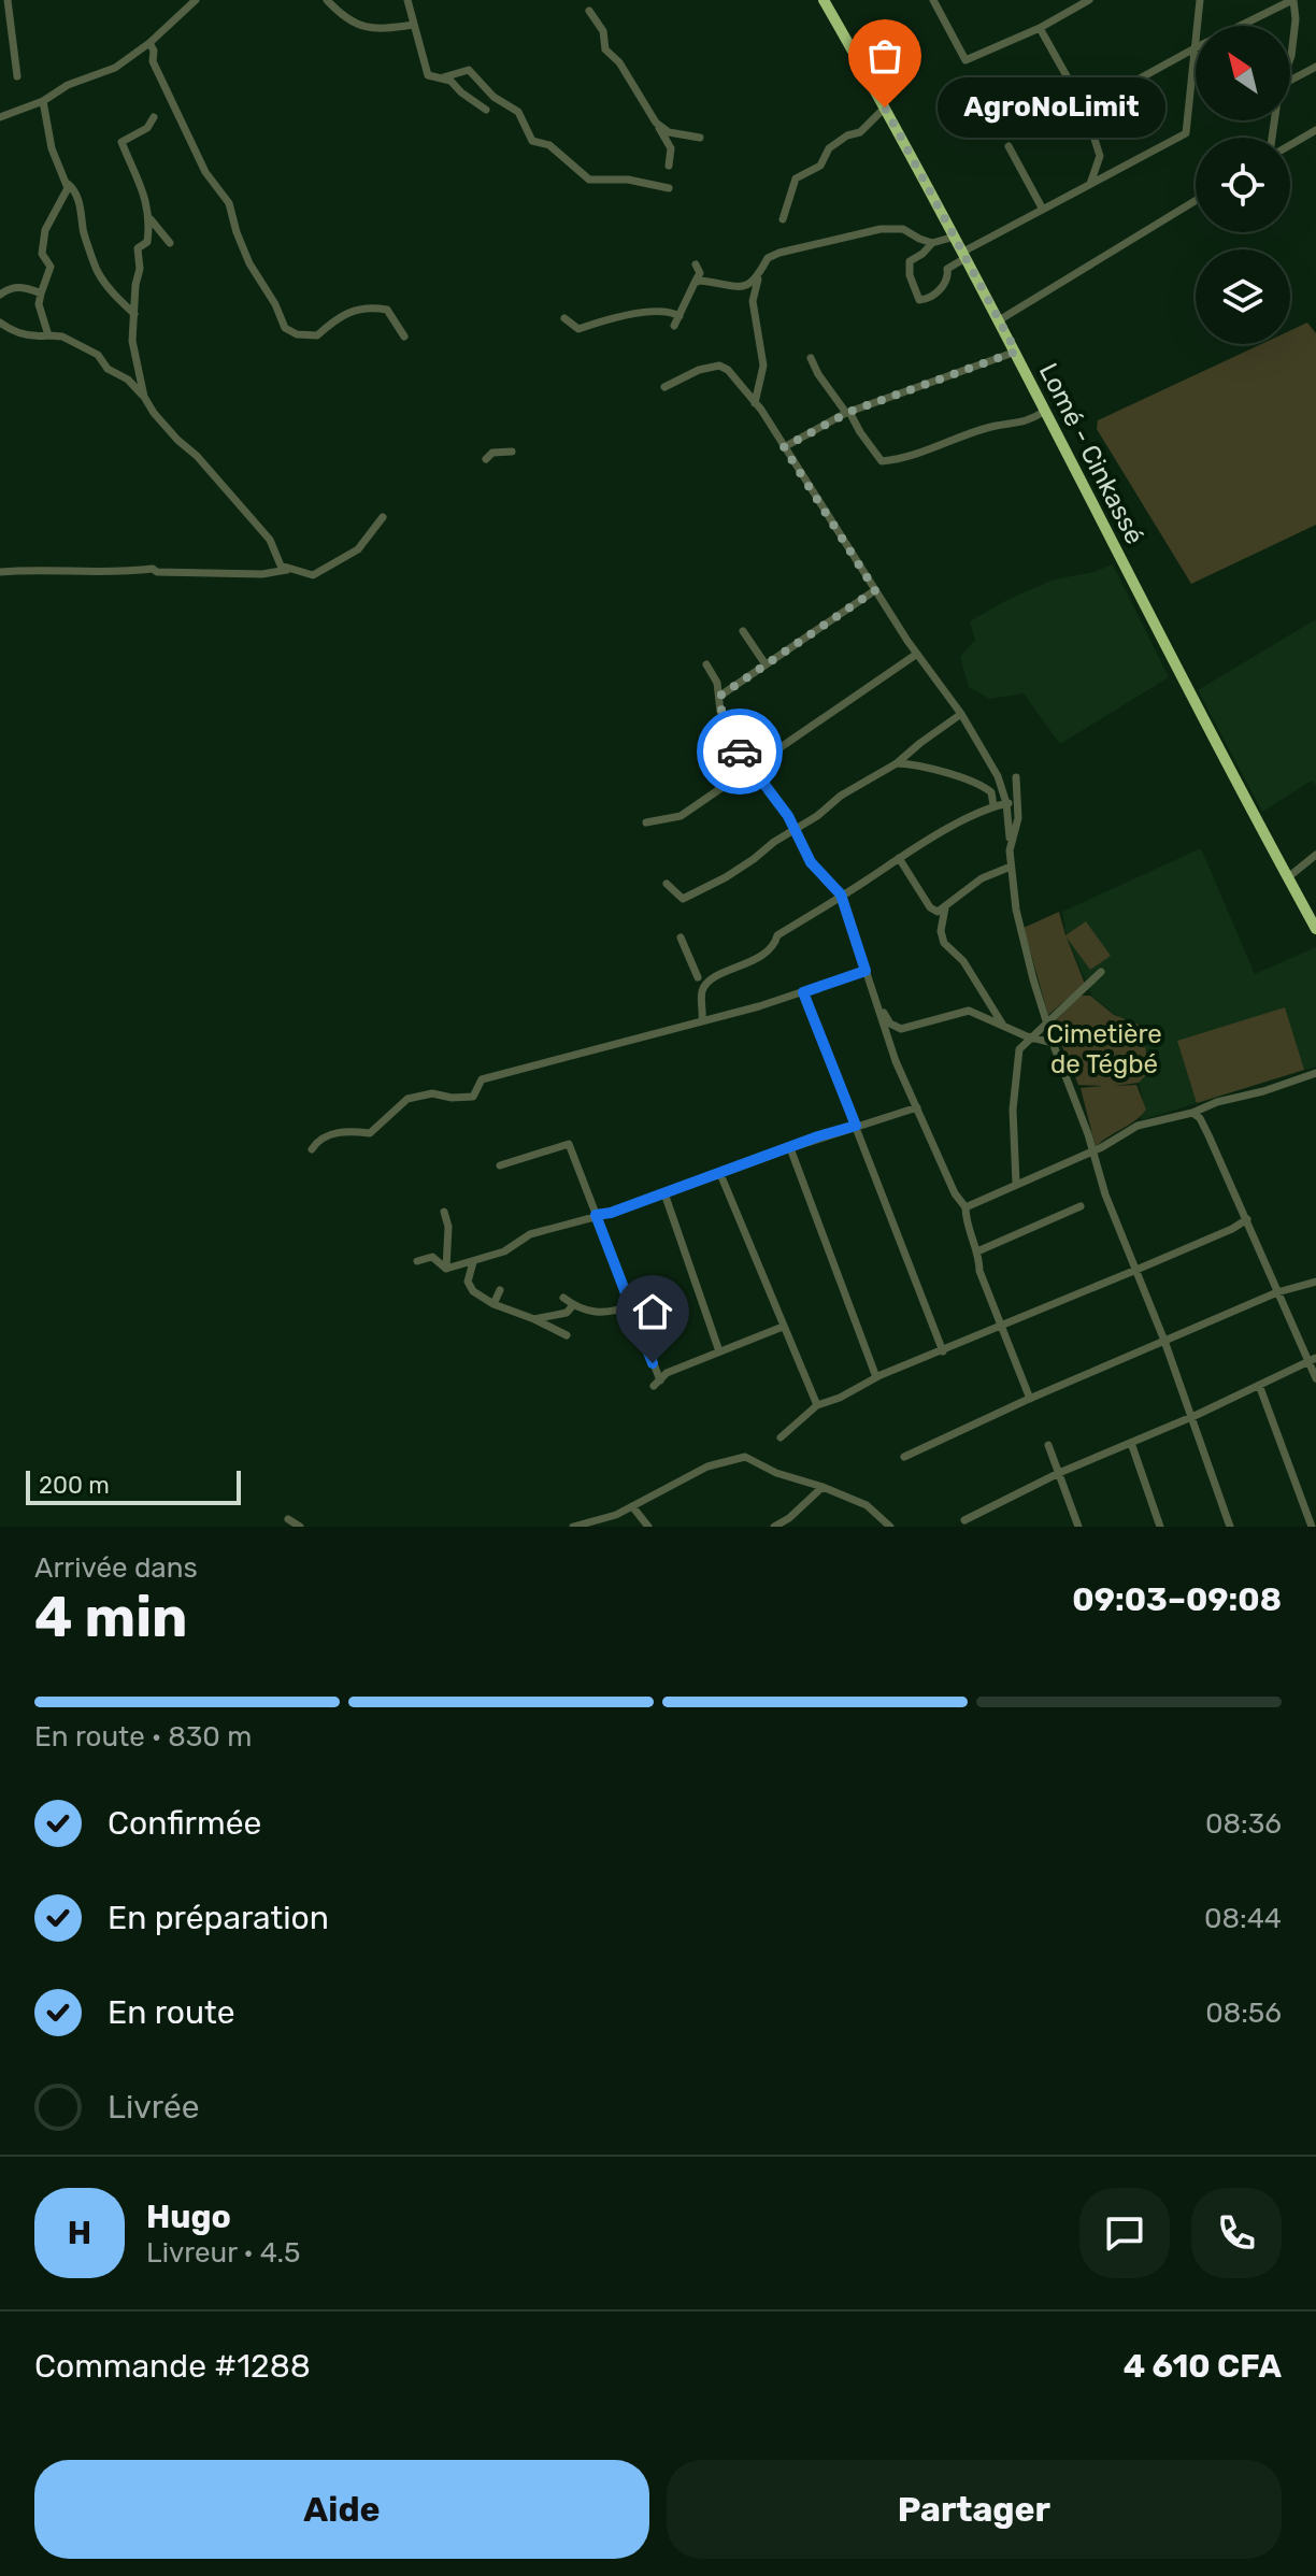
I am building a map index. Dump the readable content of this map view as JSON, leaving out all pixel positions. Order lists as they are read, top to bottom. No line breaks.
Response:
{"streets":{"highway":["Lomé - Cinkassé"]},"parks":["Cimetière de Tégbé"],"places":["AgroNoLimit"],"scale_bar":"200 m","north":"top left","page":{"bubble":"AgroNoLimit","scale":"200 m","heading":["4 min","Arrivée dans","09:03–09:08"],"panel":["Hugo","Livreur · 4.5","Commande #1288","4 610 CFA"],"bar":"En route · 830 m","list":[["Confirmée","08:36"],["En préparation","08:44"],["En route","08:56"],"Livrée"],"round":"H","buttons":["Aide","Partager"]}}
